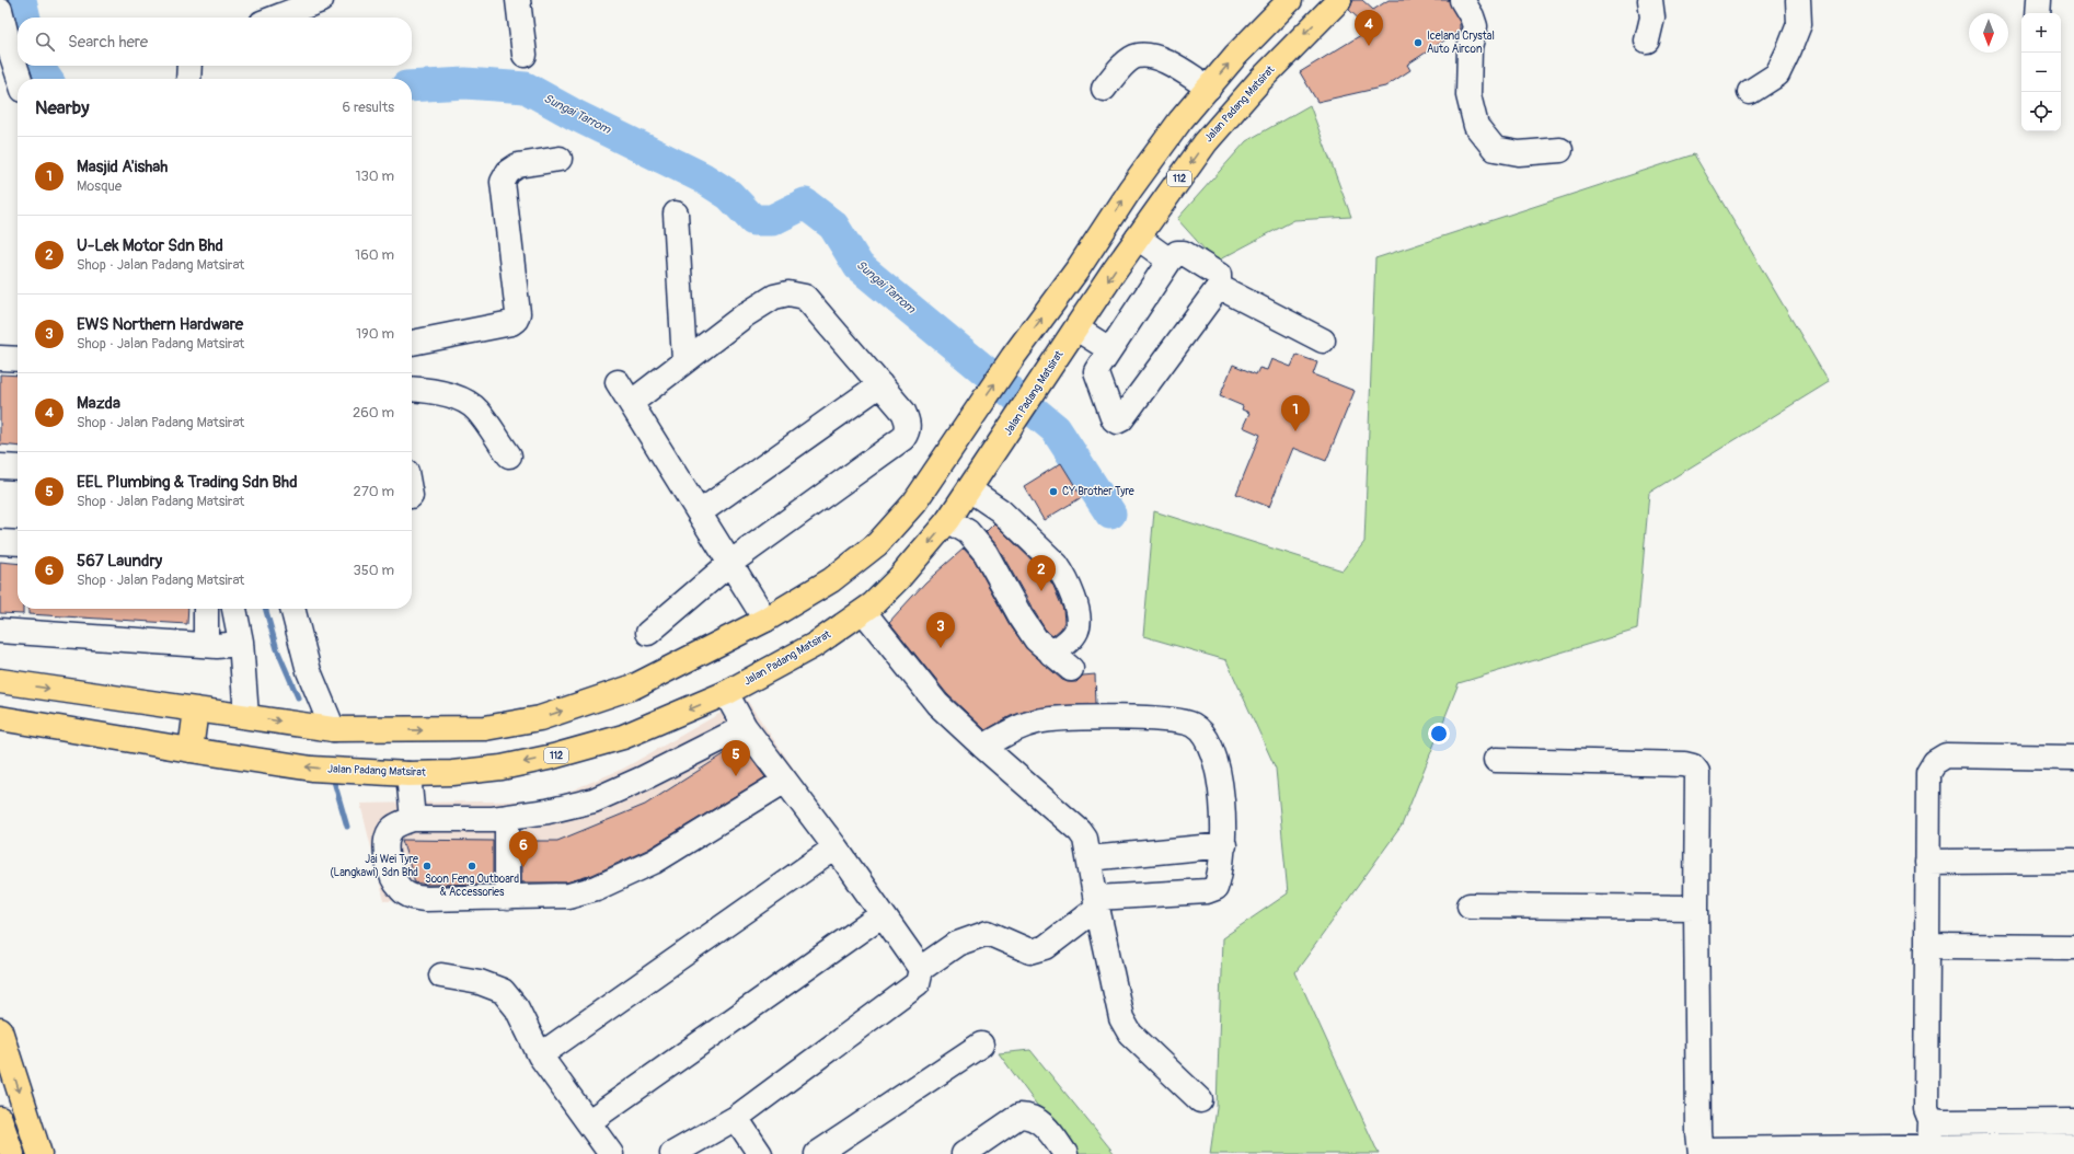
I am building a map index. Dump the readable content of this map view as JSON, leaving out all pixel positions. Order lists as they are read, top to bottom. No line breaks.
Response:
{"streets":{"main road":["Jalan Padang Matsirat","112"]},"water":["Sungai Tarrom"],"places":["Iceland Crystal Auto Aircon","CY Brother Tyre","Jai Wei Tyre (Langkawi) Sdn Bhd","Soon Feng Outboard & Accessories"],"north":"bottom","page":{"pins":["4","1","2","3","5","6"],"map_buttons":["+","−"],"search":"Search here","heading":["Nearby","6 results"],"list":[{"mark":"1","name":"Masjid A'ishah","note":"Mosque","value":"130 m"},{"mark":"2","name":"U-Lek Motor Sdn Bhd","note":"Shop · Jalan Padang Matsirat","value":"160 m"},{"mark":"3","name":"EWS Northern Hardware","note":"Shop · Jalan Padang Matsirat","value":"190 m"},{"mark":"4","name":"Mazda","note":"Shop · Jalan Padang Matsirat","value":"260 m"},{"mark":"5","name":"EEL Plumbing & Trading Sdn Bhd","note":"Shop · Jalan Padang Matsirat","value":"270 m"},{"mark":"6","name":"567 Laundry","note":"Shop · Jalan Padang Matsirat","value":"350 m"}]}}
